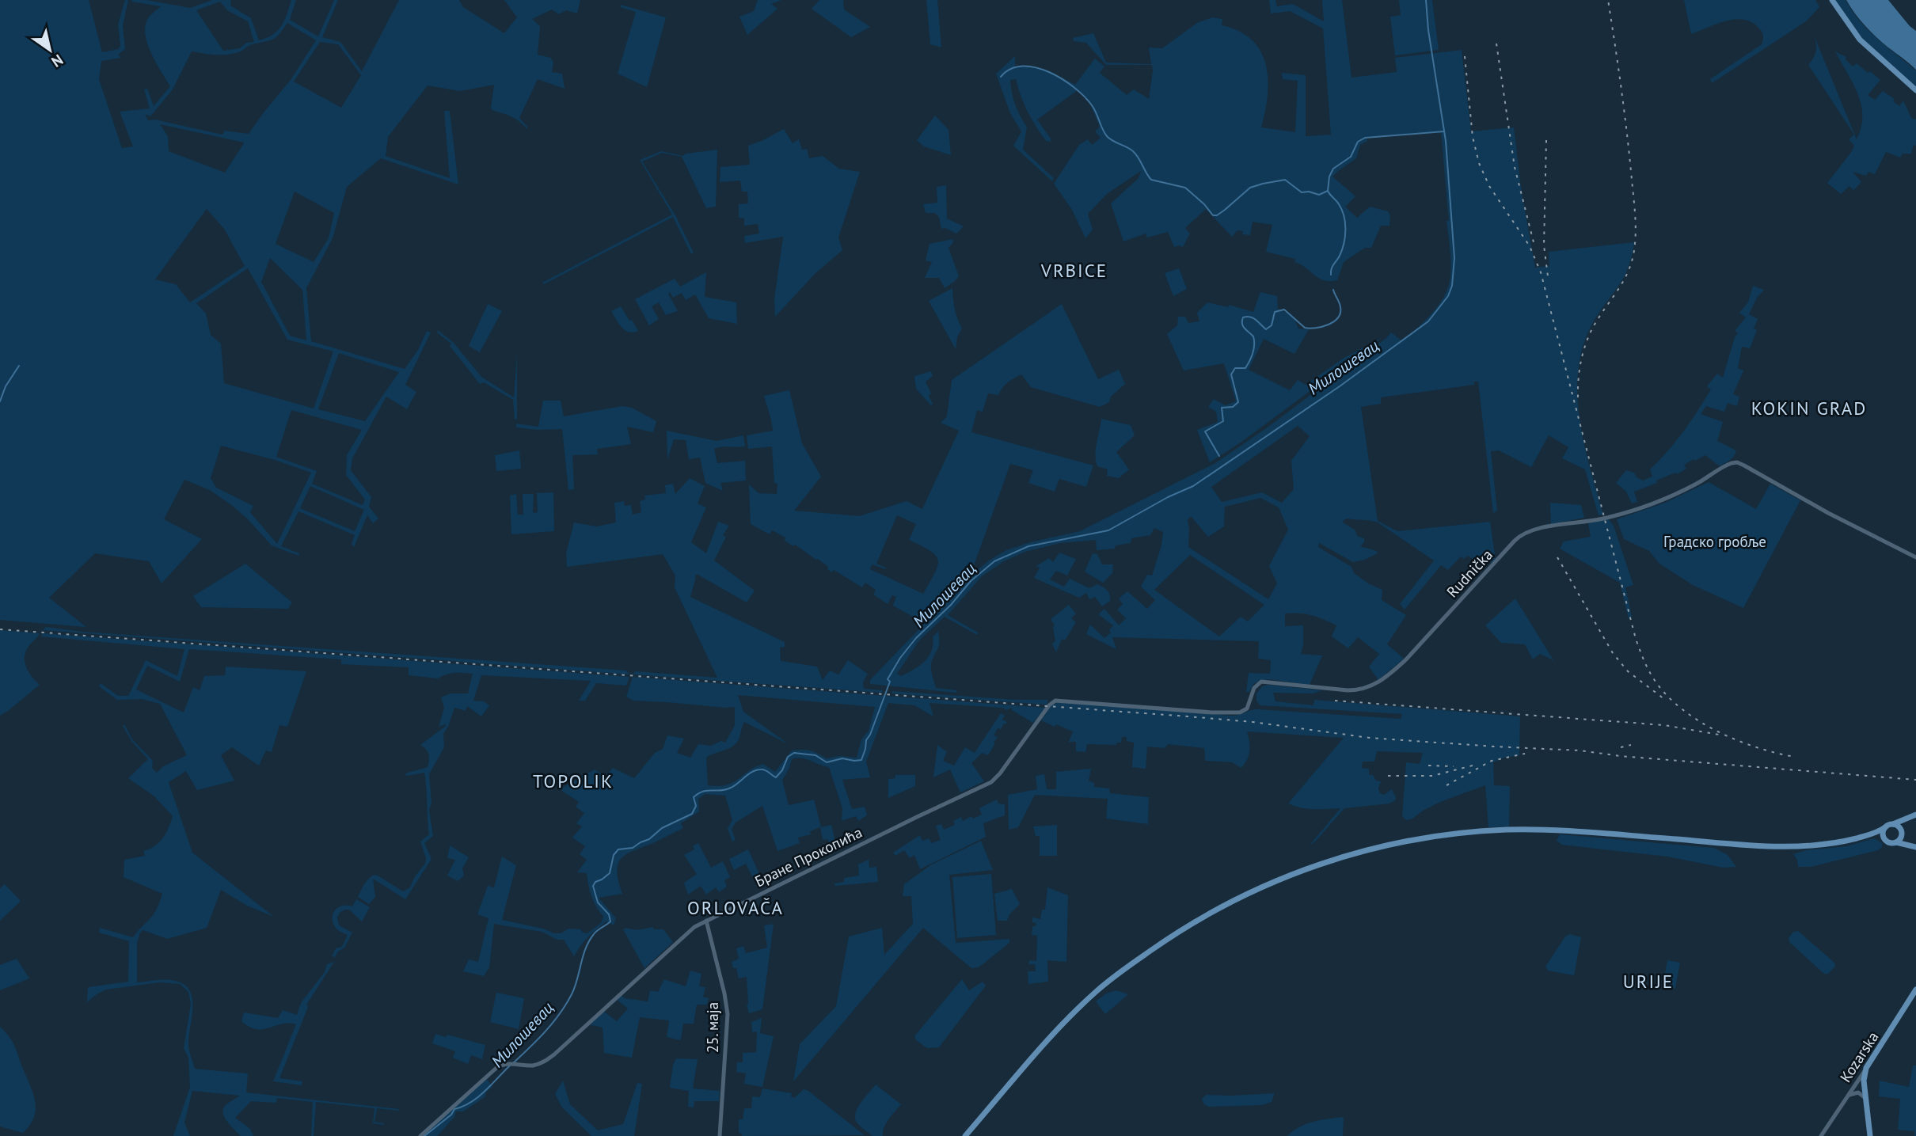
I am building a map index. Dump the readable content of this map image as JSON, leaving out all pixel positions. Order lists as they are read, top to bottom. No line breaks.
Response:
{"streets":{"main road":["Kozarska"],"street":["Rudnička","Бране Прокопића","25. маја"]},"crossings":[["Rudnička","Бране Прокопића"],["Бране Прокопића","25. маја"]],"districts":["VRBICE","KOKIN GRAD","TOPOLIK","ORLOVAČA","URIJE"],"water":["Милошевац"],"parks":["Градско гробље"],"north":"bottom right"}
